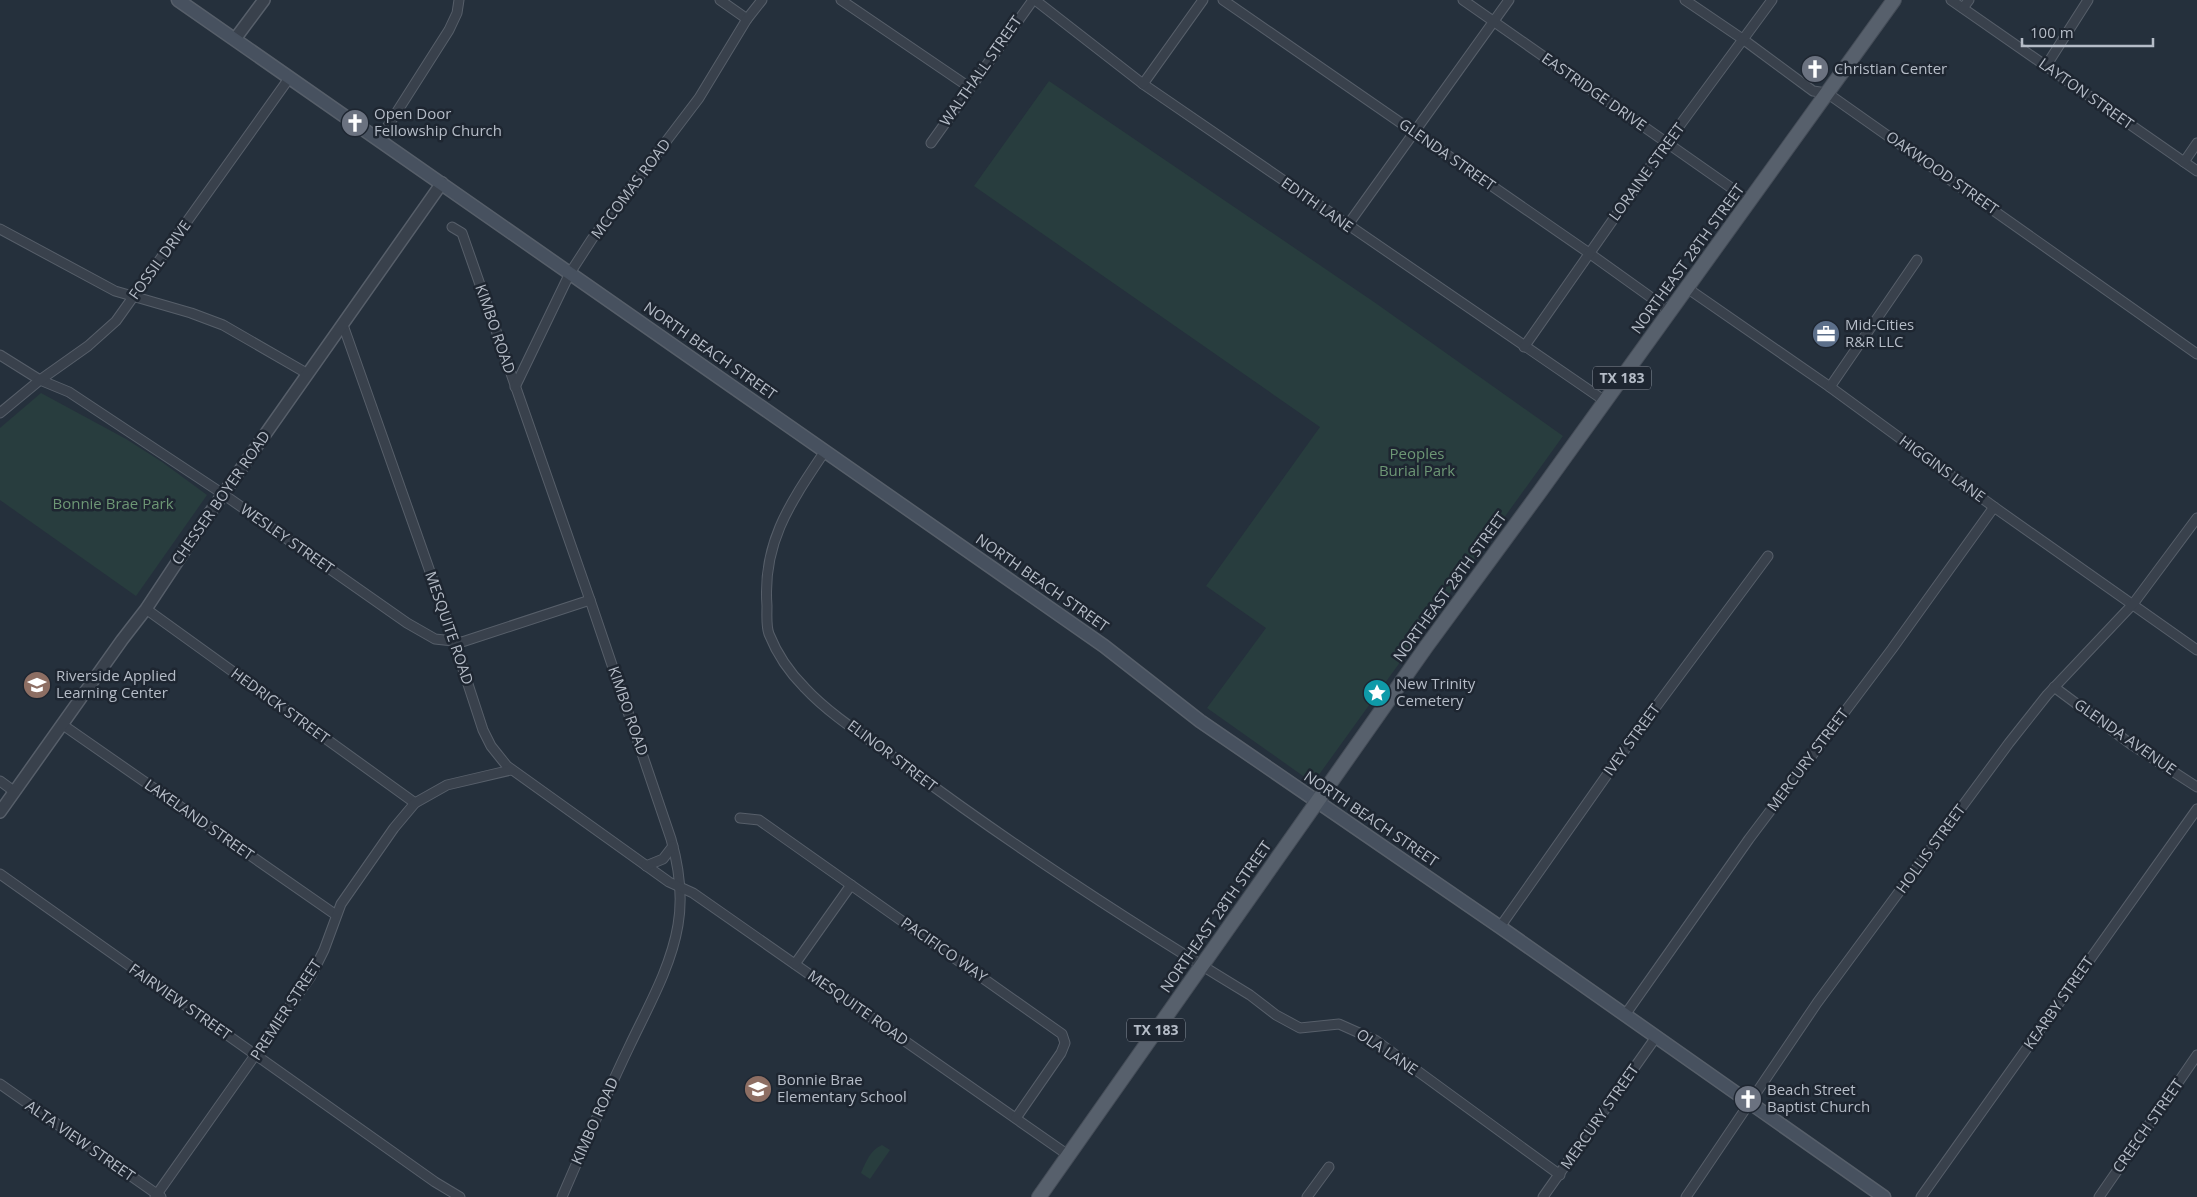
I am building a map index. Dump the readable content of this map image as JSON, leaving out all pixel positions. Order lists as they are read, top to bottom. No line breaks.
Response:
{"streets":{"main road":["NORTHEAST 28TH STREET","NORTH BEACH STREET","TX 183"],"street":["WALTHALL STREET","EASTRIDGE DRIVE","LAYTON STREET","GLENDA STREET","LORAINE STREET","OAKWOOD STREET","MCCOMAS ROAD","EDITH LANE","FOSSIL DRIVE","KIMBO ROAD","HIGGINS LANE","CHESSER BOYER ROAD","WESLEY STREET","MESQUITE ROAD","HEDRICK STREET","GLENDA AVENUE","IVEY STREET","ELINOR STREET","MERCURY STREET","LAKELAND STREET","HOLLIS STREET","PACIFICO WAY","FAIRVIEW STREET","KEARBY STREET","PREMIER STREET","OLA LANE","CREECH STREET","ALTA VIEW STREET"]},"crossings":[["WALTHALL STREET","EDITH LANE"],["EASTRIDGE DRIVE","LORAINE STREET"],["EASTRIDGE DRIVE","NORTHEAST 28TH STREET"],["GLENDA STREET","LORAINE STREET"],["GLENDA STREET","NORTHEAST 28TH STREET"],["LORAINE STREET","OAKWOOD STREET"],["LORAINE STREET","EDITH LANE"],["OAKWOOD STREET","NORTHEAST 28TH STREET"],["MCCOMAS ROAD","KIMBO ROAD"],["MCCOMAS ROAD","NORTH BEACH STREET"],["EDITH LANE","NORTHEAST 28TH STREET"],["NORTHEAST 28TH STREET","NORTH BEACH STREET"],["NORTHEAST 28TH STREET","HIGGINS LANE"],["NORTHEAST 28TH STREET","MESQUITE ROAD"],["NORTHEAST 28TH STREET","ELINOR STREET"],["NORTHEAST 28TH STREET","OLA LANE"],["FOSSIL DRIVE","NORTH BEACH STREET"],["FOSSIL DRIVE","WESLEY STREET"],["KIMBO ROAD","WESLEY STREET"],["KIMBO ROAD","MESQUITE ROAD"],["NORTH BEACH STREET","CHESSER BOYER ROAD"],["NORTH BEACH STREET","IVEY STREET"],["NORTH BEACH STREET","ELINOR STREET"],["NORTH BEACH STREET","MERCURY STREET"],["NORTH BEACH STREET","HOLLIS STREET"],["HIGGINS LANE","MERCURY STREET"],["HIGGINS LANE","HOLLIS STREET"],["CHESSER BOYER ROAD","WESLEY STREET"],["CHESSER BOYER ROAD","MESQUITE ROAD"],["CHESSER BOYER ROAD","HEDRICK STREET"],["CHESSER BOYER ROAD","LAKELAND STREET"],["WESLEY STREET","MESQUITE ROAD"],["MESQUITE ROAD","PACIFICO WAY"],["MESQUITE ROAD","PREMIER STREET"],["HEDRICK STREET","PREMIER STREET"],["GLENDA AVENUE","HOLLIS STREET"],["ELINOR STREET","OLA LANE"],["MERCURY STREET","OLA LANE"],["LAKELAND STREET","PREMIER STREET"],["FAIRVIEW STREET","PREMIER STREET"],["PREMIER STREET","ALTA VIEW STREET"]],"parks":["Peoples Burial Park","Bonnie Brae Park"],"places":{"church":["Christian Center","Open Door Fellowship Church","Beach Street Baptist Church"],"office":["Mid-Cities R&R LLC"],"school or university":["Riverside Applied Learning Center","Bonnie Brae Elementary School"],"place":["New Trinity Cemetery"]},"scale_bar":"100 m"}
